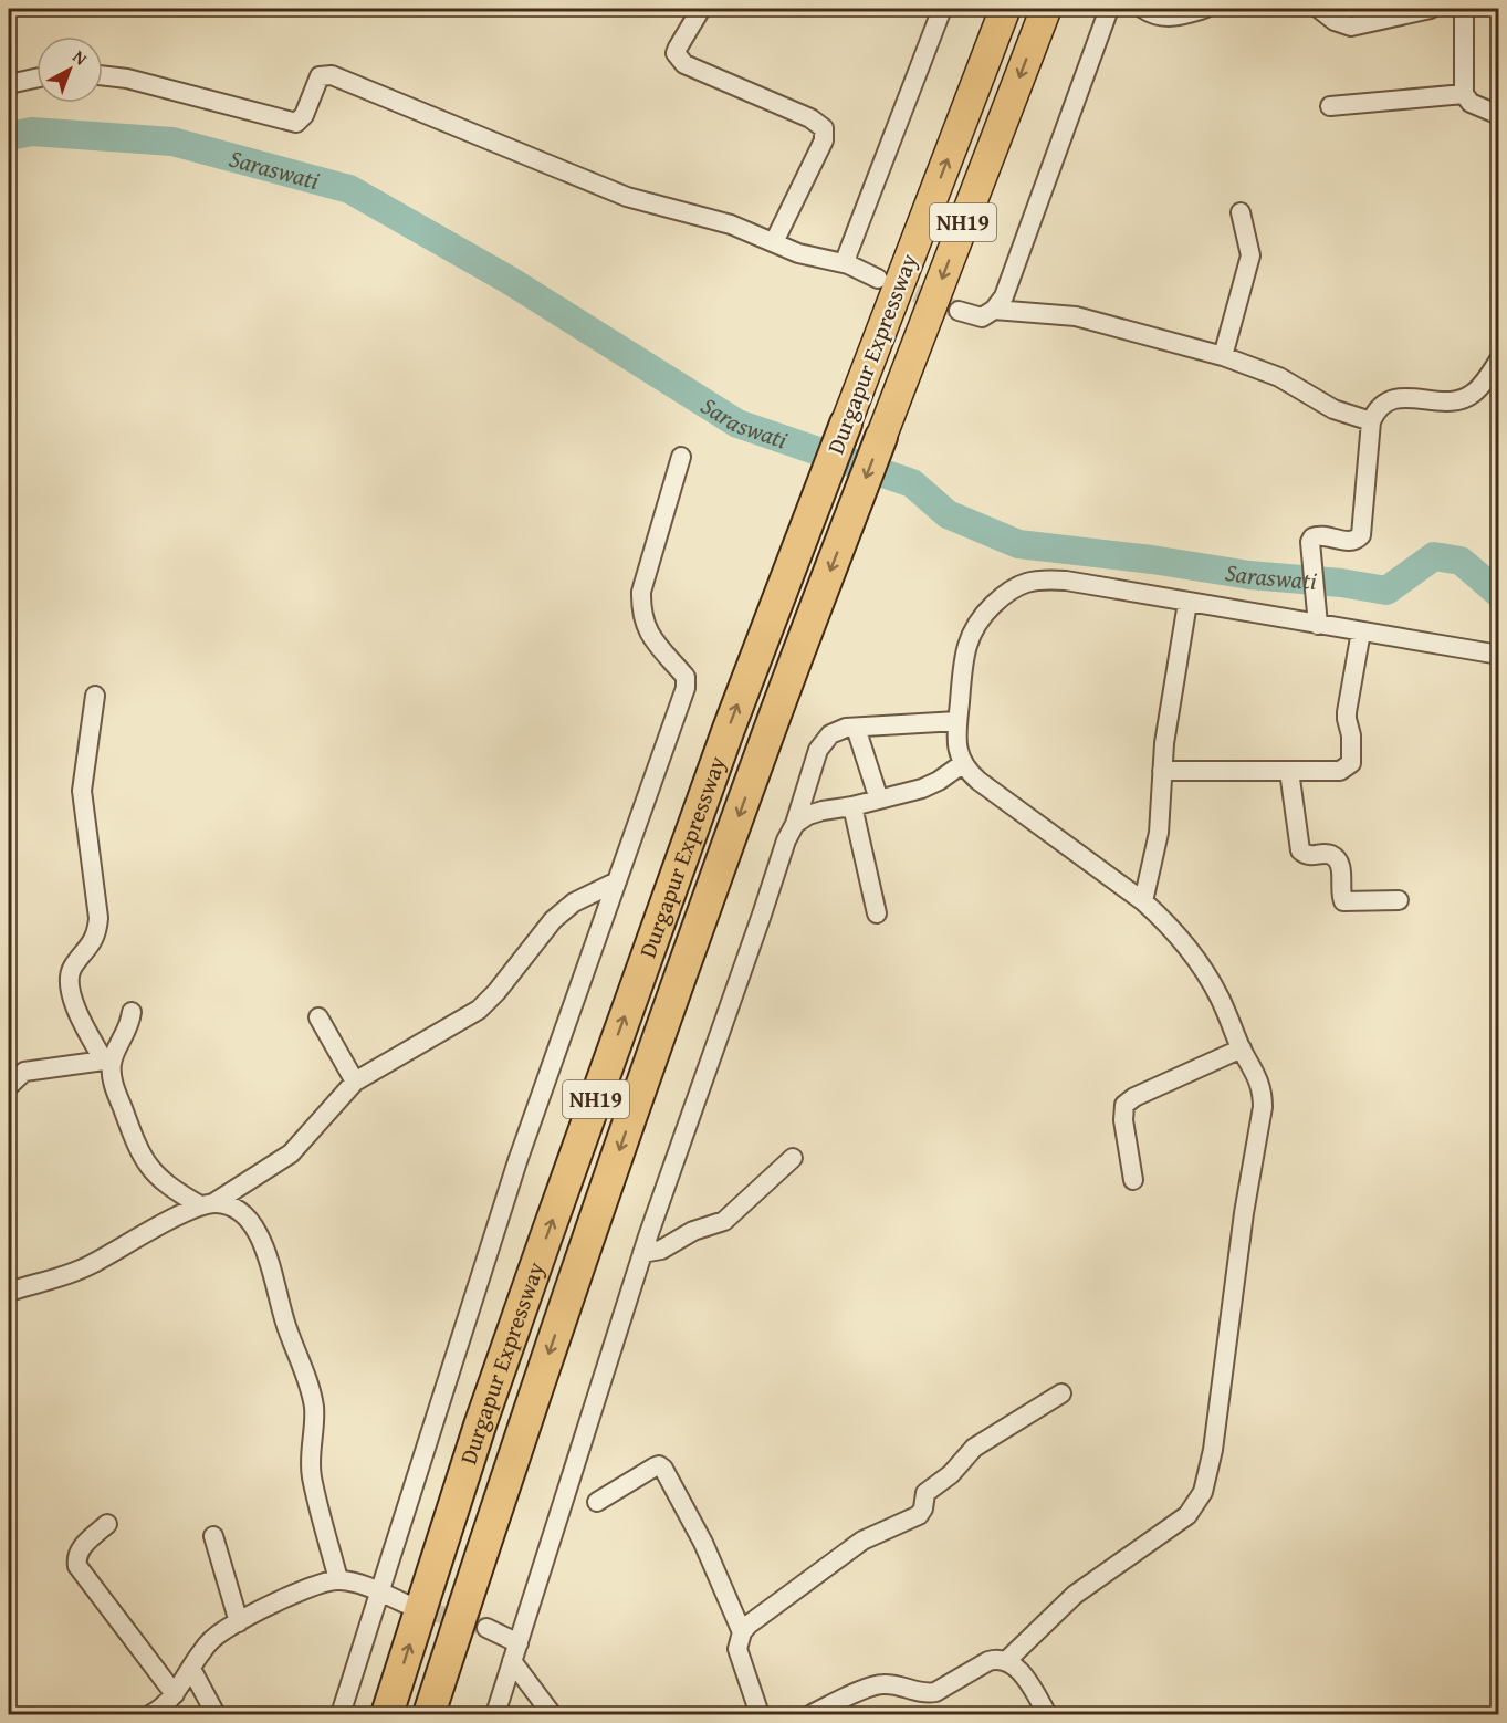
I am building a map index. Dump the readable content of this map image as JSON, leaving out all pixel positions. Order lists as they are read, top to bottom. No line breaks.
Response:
{"streets":{"highway":["NH19","Durgapur Expressway"]},"water":["Saraswati"],"north":"top right"}
